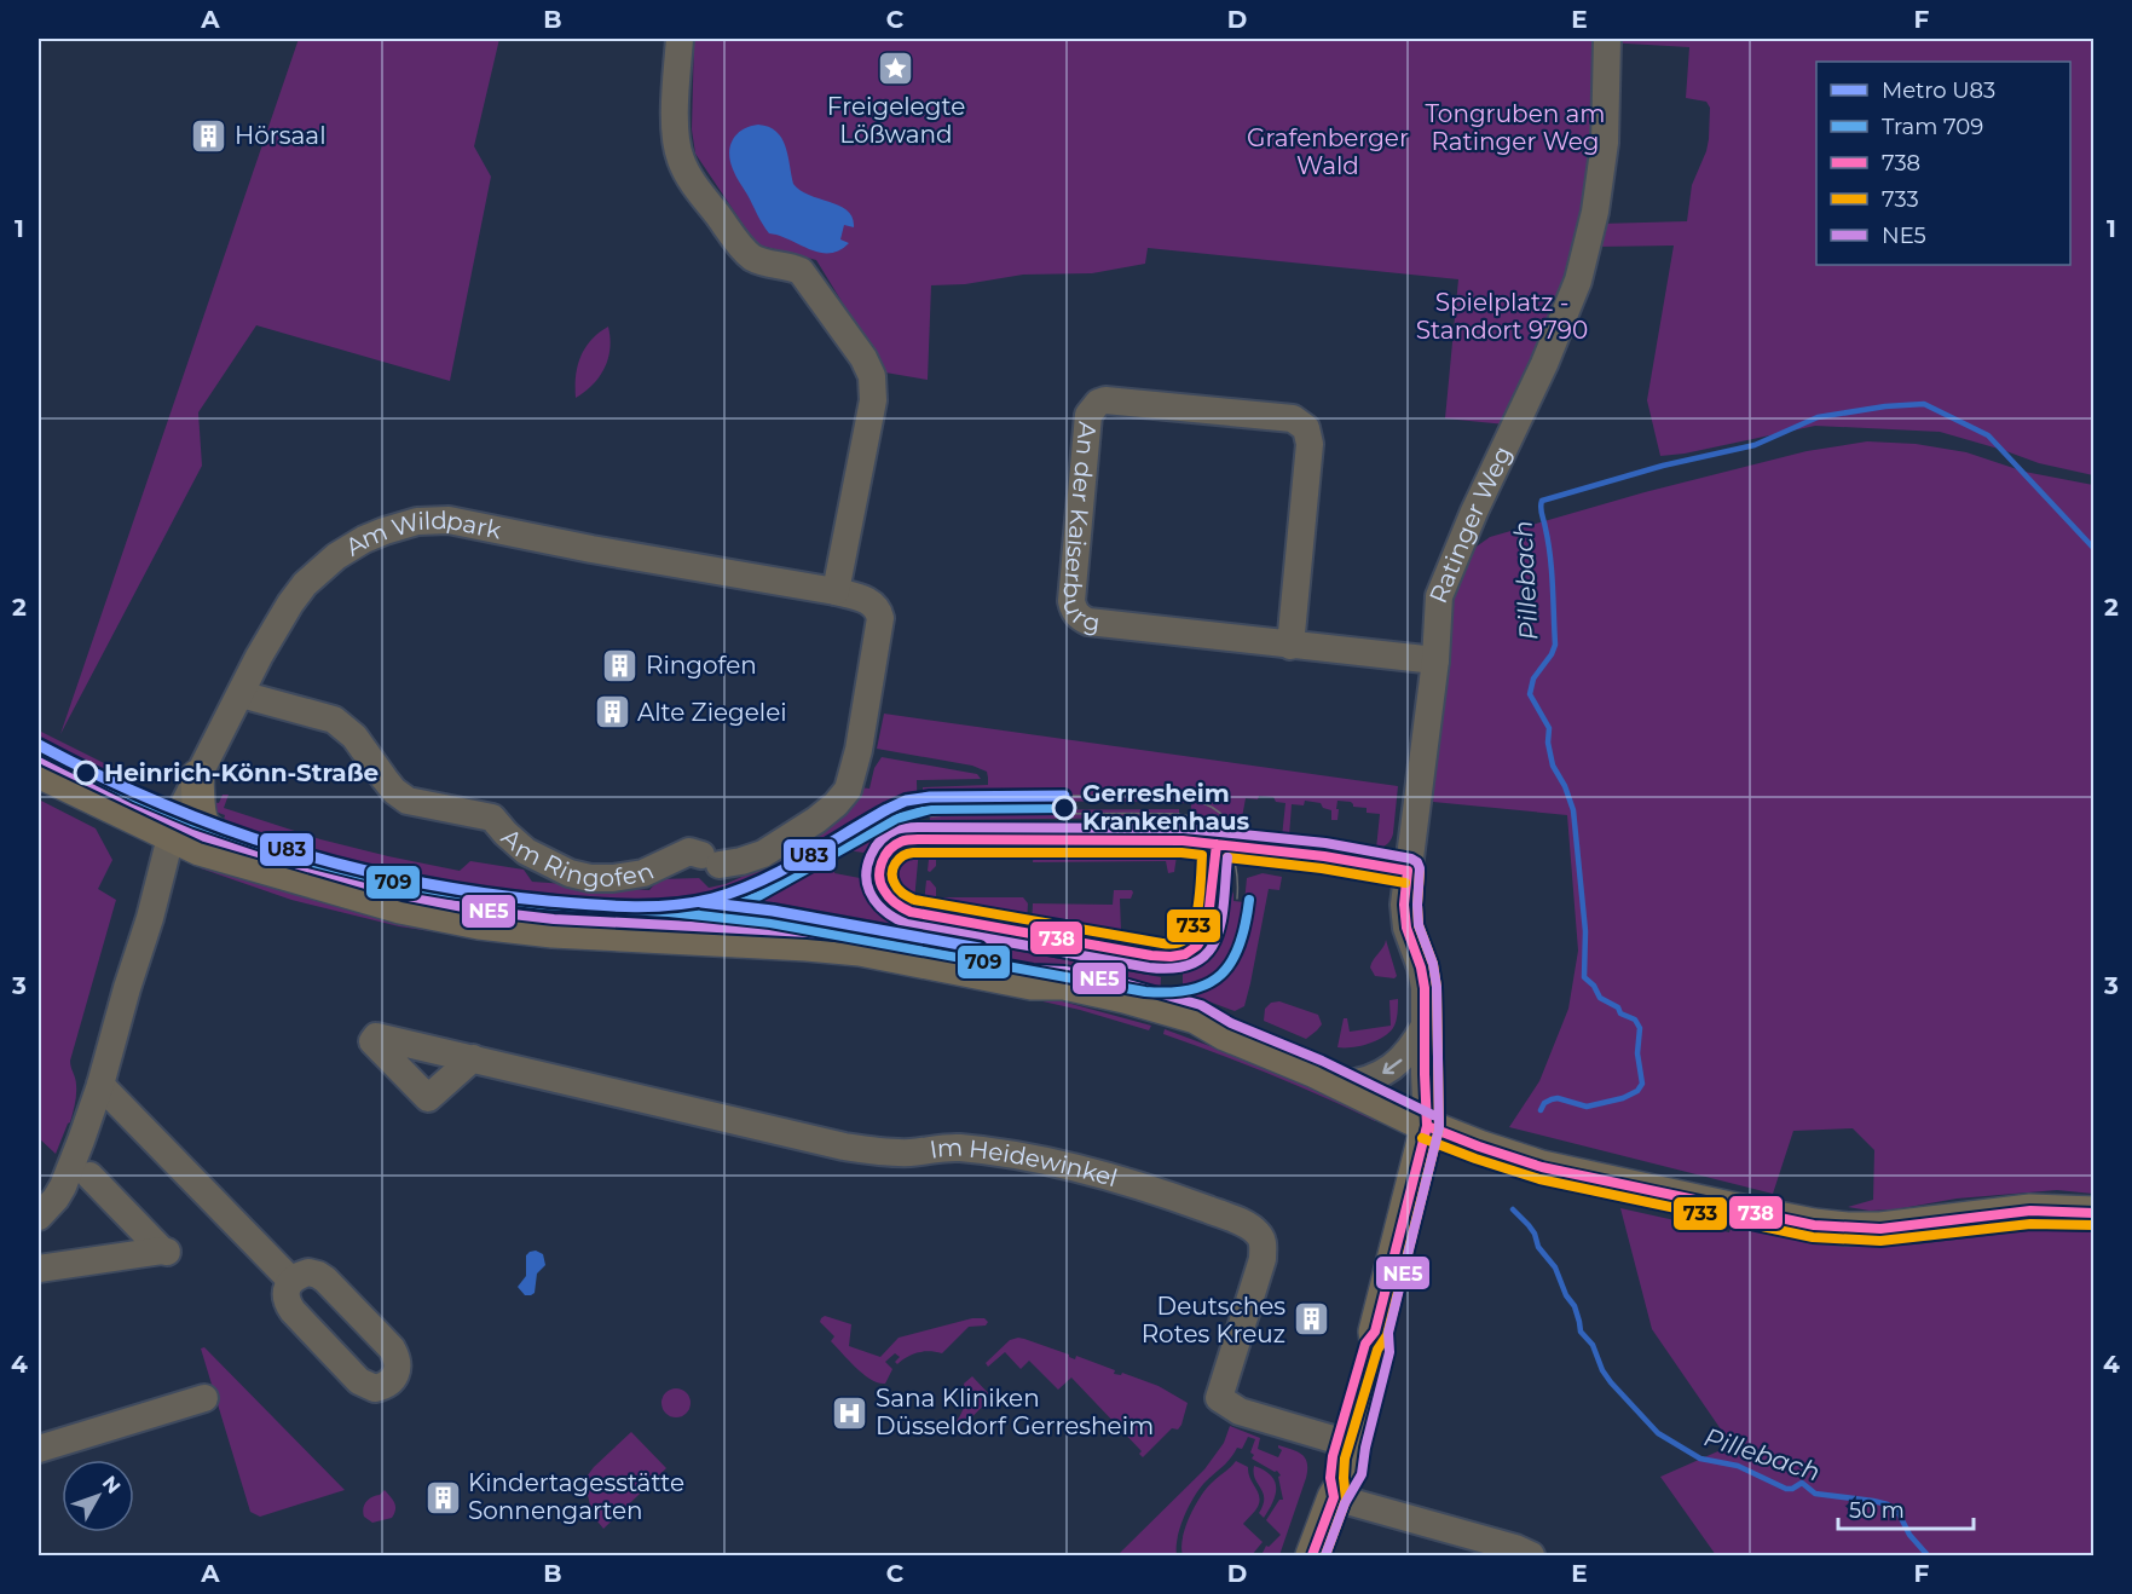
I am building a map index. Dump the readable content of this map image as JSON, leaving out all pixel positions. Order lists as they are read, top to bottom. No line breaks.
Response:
{"streets":{"street":["An der Kaiserburg","Ratinger Weg","Am Wildpark","Am Ringofen","Im Heidewinkel"]},"crossings":[["An der Kaiserburg","Ratinger Weg"],["Am Wildpark","Am Ringofen"]],"water":["Pillebach"],"parks":["Tongruben am Ratinger Weg","Grafenberger Wald","Spielplatz - Standort 9790"],"places":{"place":["Freigelegte Lößwand"],"building":["Hörsaal","Ringofen","Alte Ziegelei","Deutsches Rotes Kreuz","Kindertagesstätte Sonnengarten"],"other":["Heinrich-Könn-Straße","Gerresheim Krankenhaus"],"hospital":["Sana Kliniken Düsseldorf Gerresheim"]},"lines":["metro line U83","tram line 709","transit line NE5","transit line 738","transit line 733"],"legend":["Metro U83","Tram 709","738","733","NE5"],"scale_bar":"50 m","north":"top right","grid":{"columns":["A","B","C","D","E","F"],"rows":["1","2","3","4"]}}
